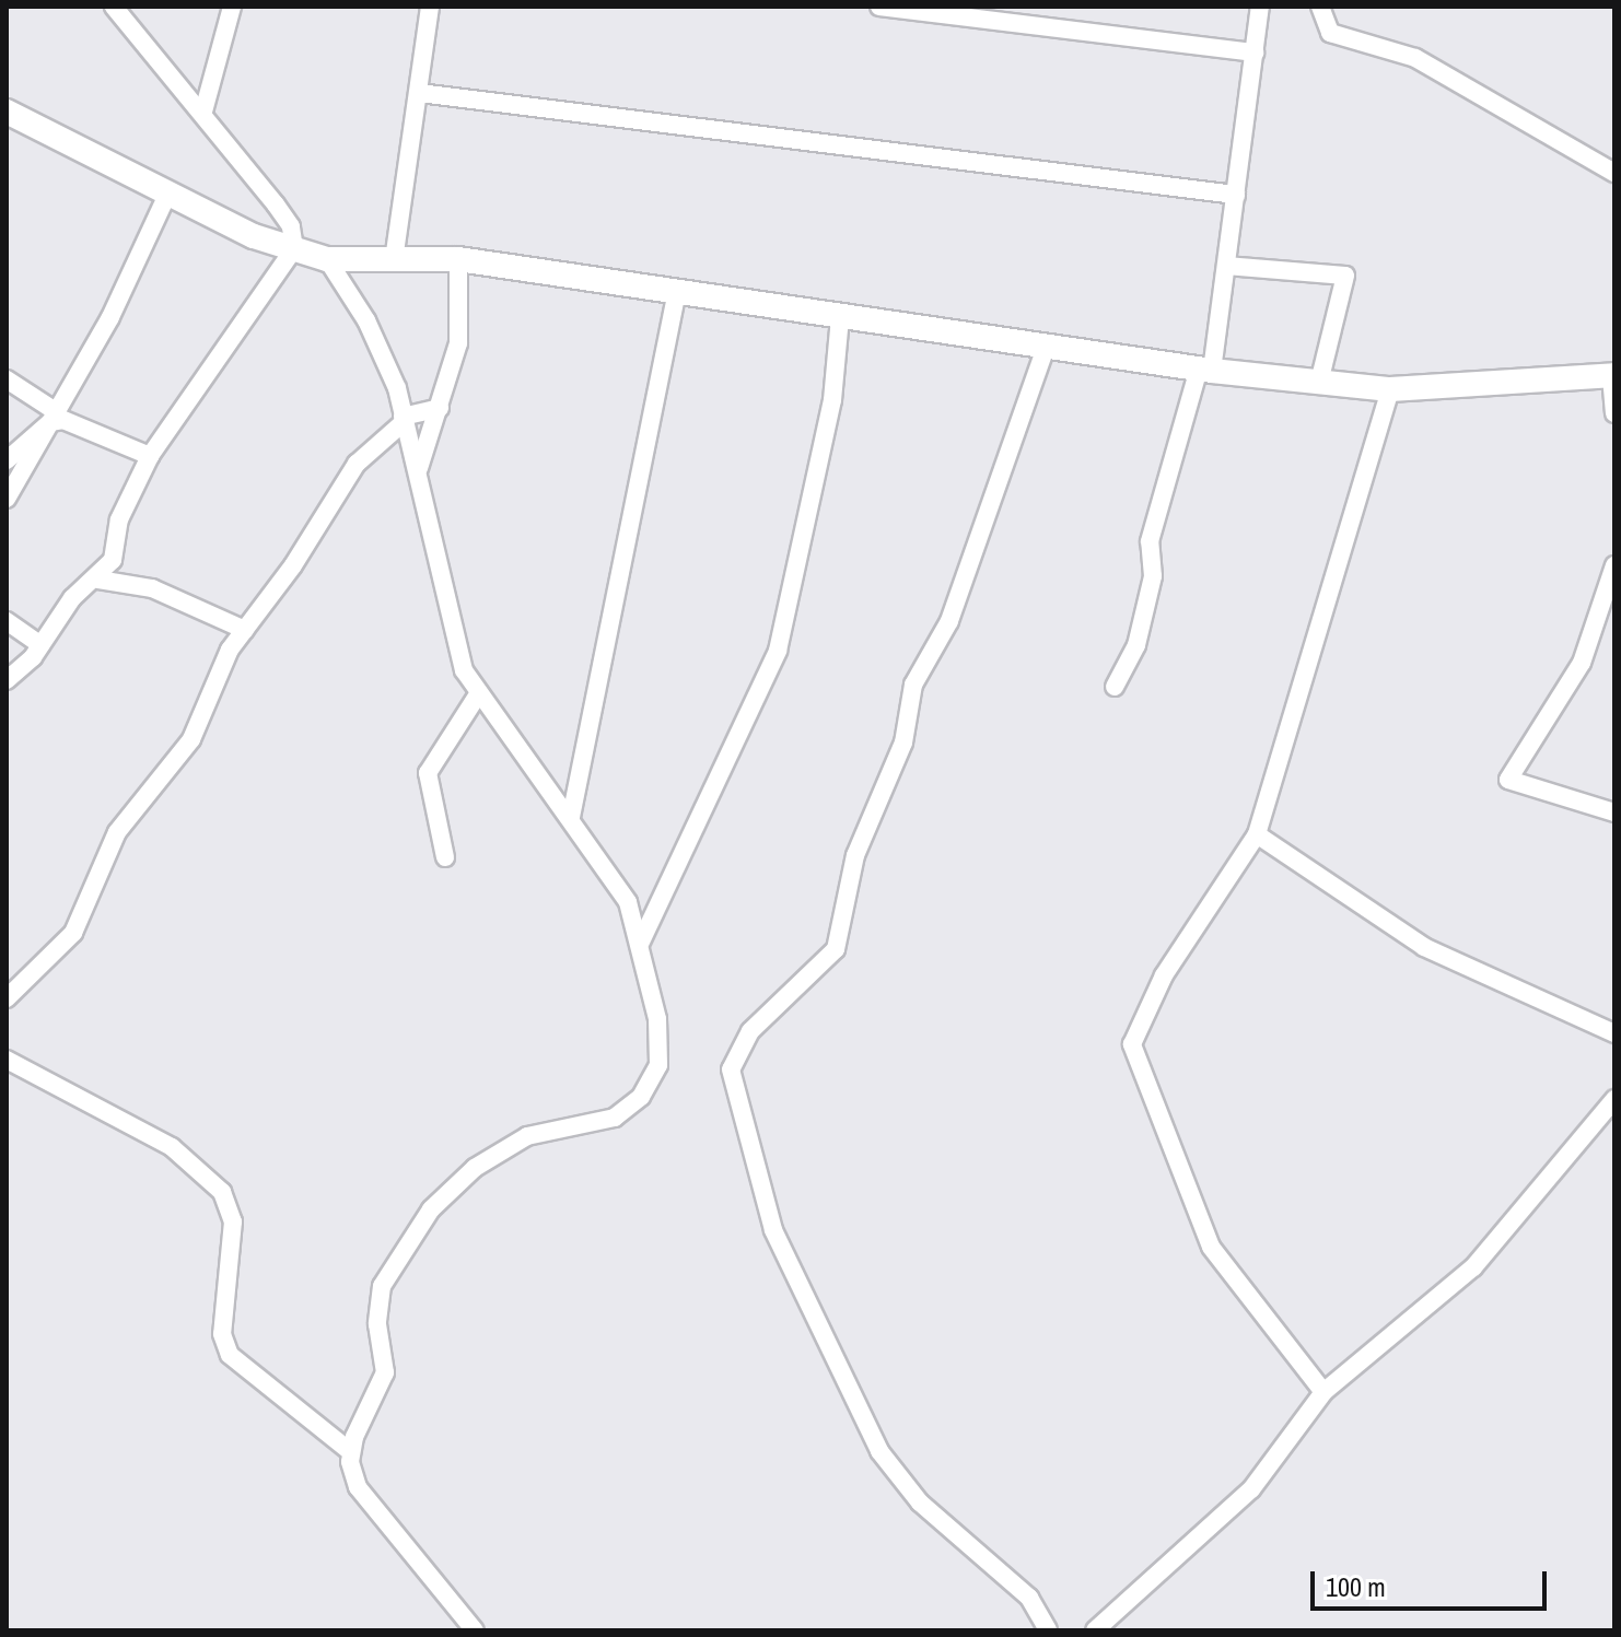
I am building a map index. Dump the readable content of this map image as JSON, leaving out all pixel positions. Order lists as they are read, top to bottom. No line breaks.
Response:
{"scale_bar":"100 m"}
